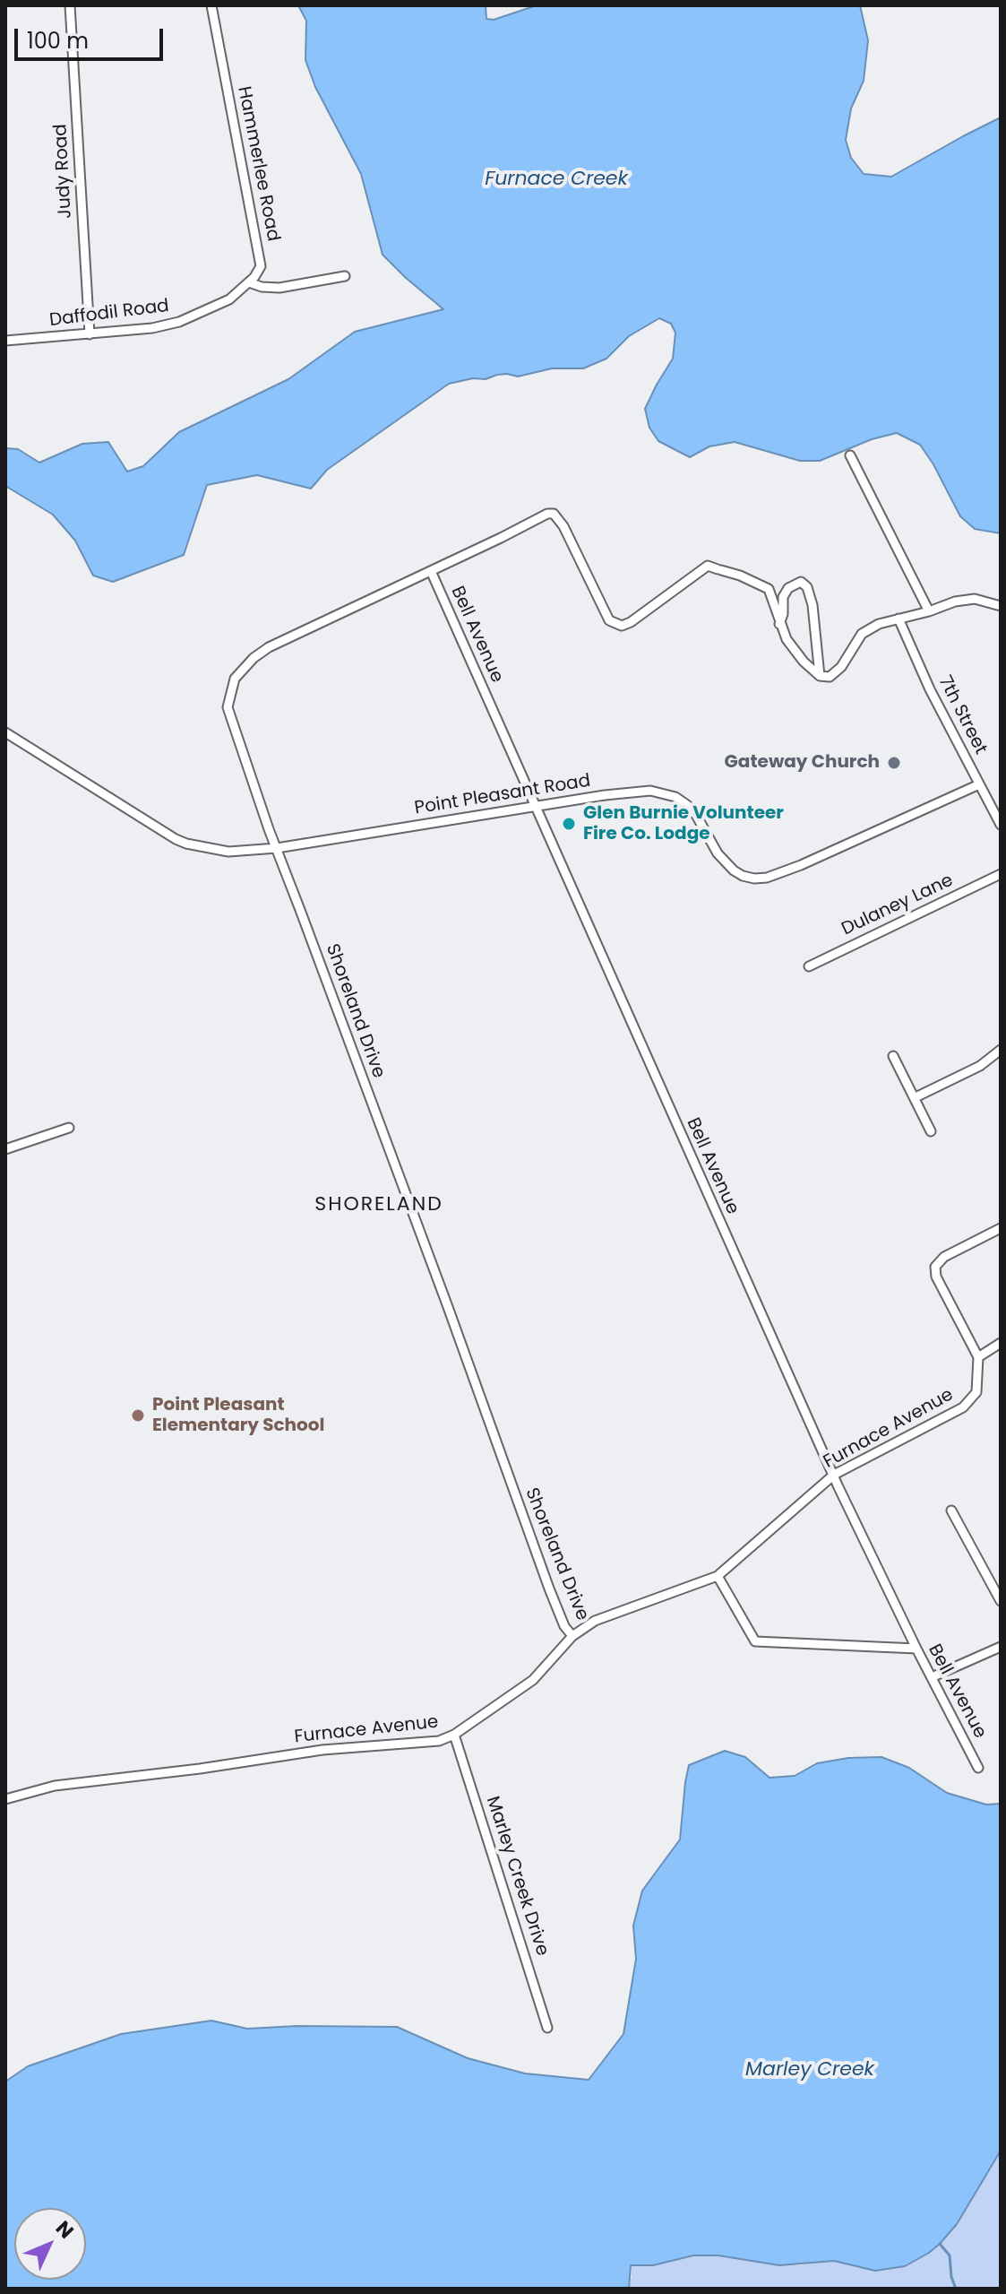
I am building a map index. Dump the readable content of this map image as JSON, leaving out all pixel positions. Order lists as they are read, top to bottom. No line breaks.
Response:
{"streets":{"street":["Hammerlee Road","Judy Road","Daffodil Road","Bell Avenue","7th Street","Point Pleasant Road","Dulaney Lane","Shoreland Drive","Furnace Avenue","Marley Creek Drive"]},"crossings":[["Hammerlee Road","Daffodil Road"],["Judy Road","Daffodil Road"],["Bell Avenue","Point Pleasant Road"],["Bell Avenue","Shoreland Drive"],["Bell Avenue","Furnace Avenue"],["7th Street","Point Pleasant Road"],["Point Pleasant Road","Shoreland Drive"],["Shoreland Drive","Furnace Avenue"],["Furnace Avenue","Marley Creek Drive"]],"districts":["SHORELAND"],"water":["Furnace Creek","Marley Creek"],"places":["Gateway Church","Glen Burnie Volunteer Fire Co. Lodge","Point Pleasant Elementary School"],"scale_bar":"100 m","north":"top right"}
